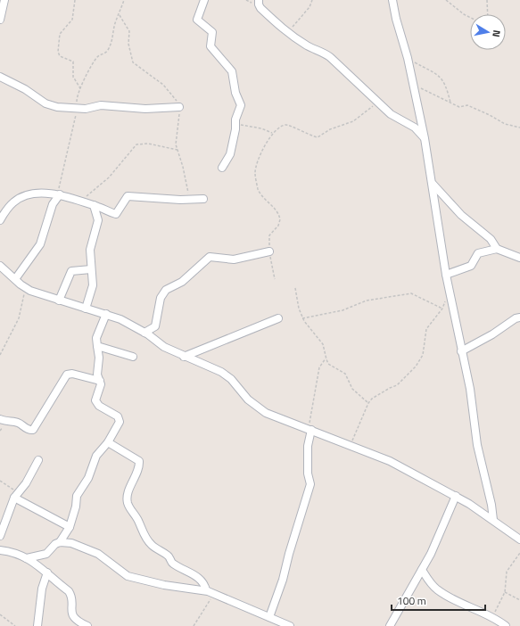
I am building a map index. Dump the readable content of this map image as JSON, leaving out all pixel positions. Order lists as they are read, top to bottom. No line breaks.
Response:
{"scale_bar":"100 m","north":"right"}
